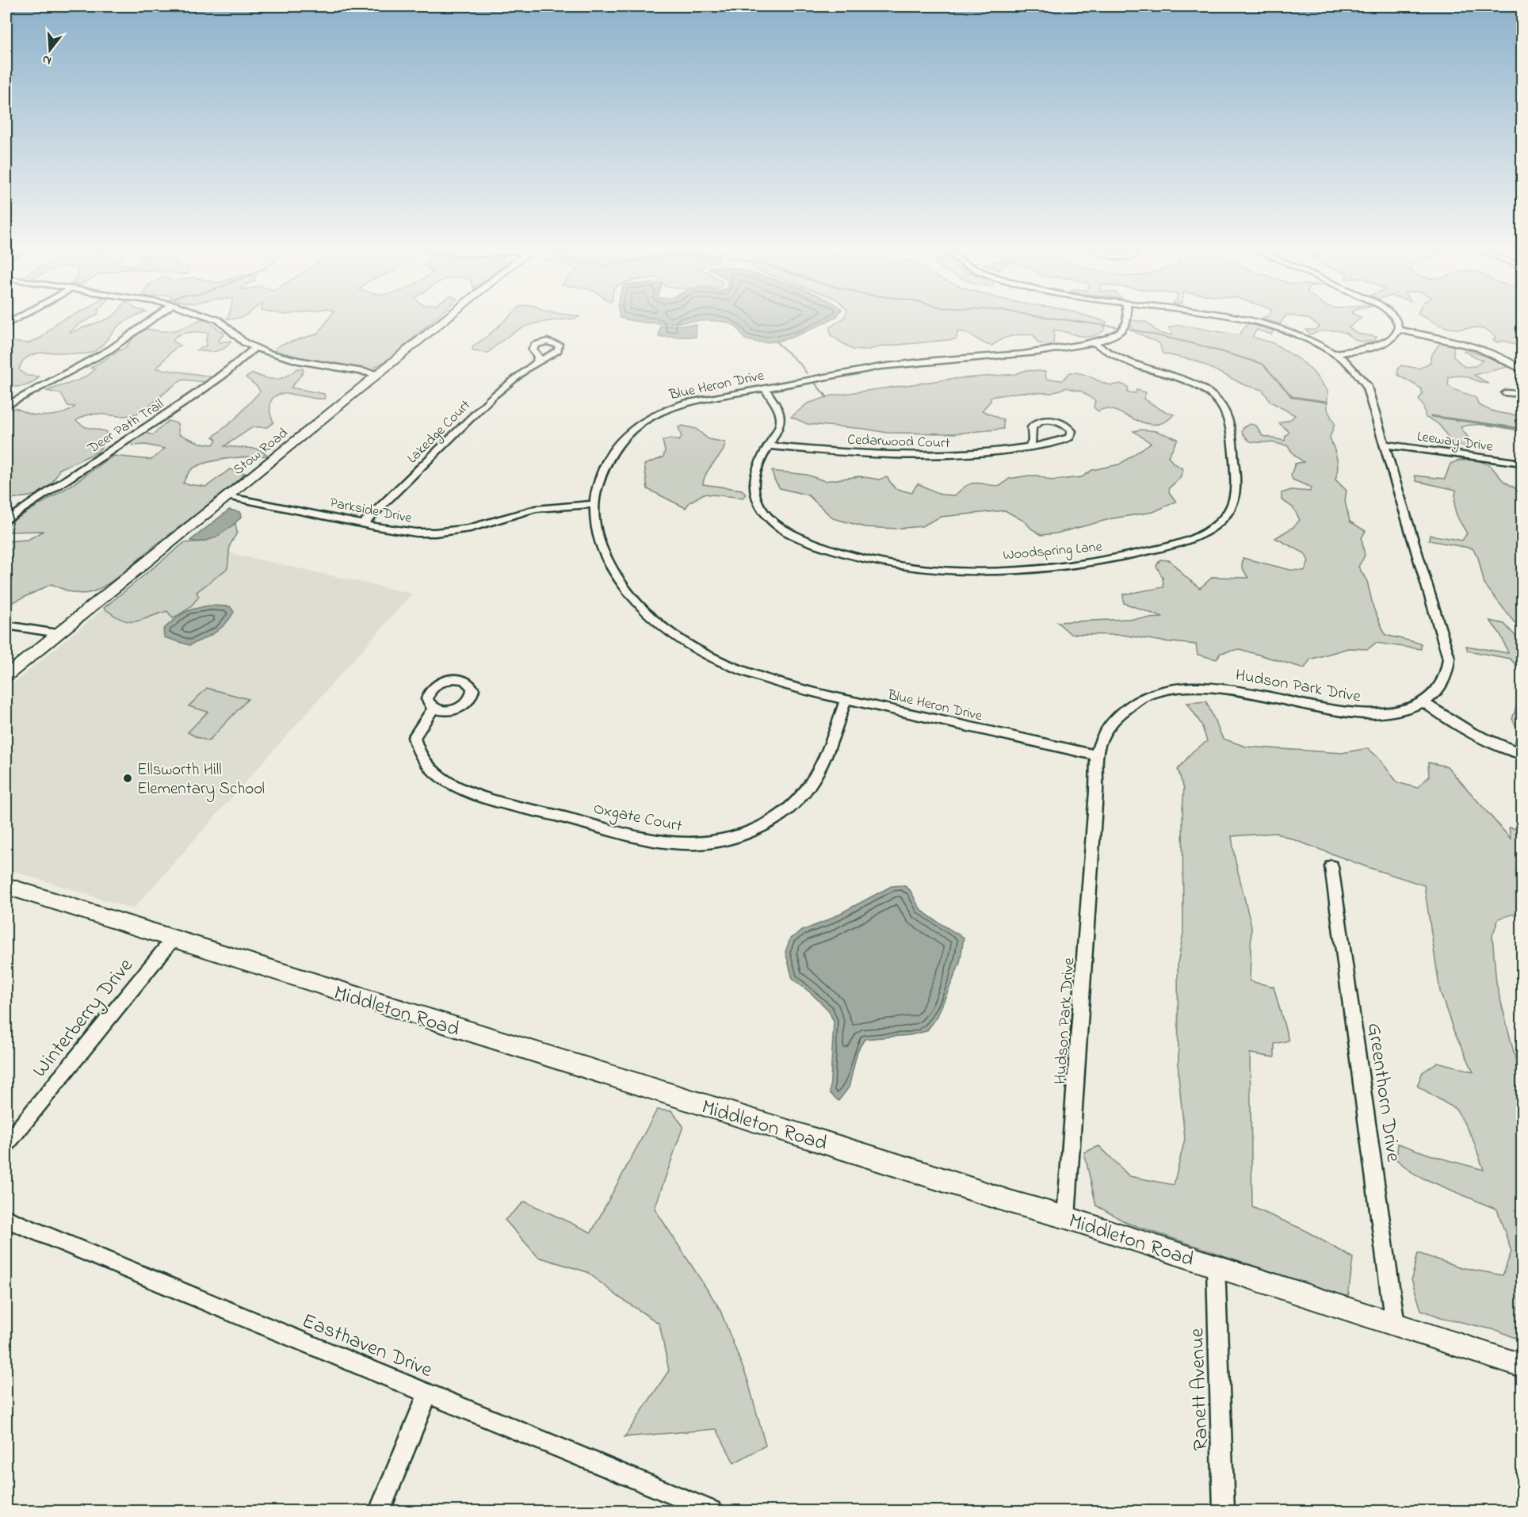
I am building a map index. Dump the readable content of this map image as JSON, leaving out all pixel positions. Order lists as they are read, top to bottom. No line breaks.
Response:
{"streets":{"street":["Blue Heron Drive","Deer Path Trail","Lakedge Court","Cedarwood Court","Leeway Drive","Stow Road","Parkside Drive","Woodspring Lane","Hudson Park Drive","Oxgate Court","Middleton Road","Winterberry Drive","Greenthorn Drive","Easthaven Drive","Ranett Avenue"]},"crossings":[["Blue Heron Drive","Parkside Drive"],["Blue Heron Drive","Woodspring Lane"],["Blue Heron Drive","Hudson Park Drive"],["Blue Heron Drive","Oxgate Court"],["Lakedge Court","Parkside Drive"],["Cedarwood Court","Woodspring Lane"],["Leeway Drive","Hudson Park Drive"],["Stow Road","Parkside Drive"],["Hudson Park Drive","Middleton Road"],["Middleton Road","Winterberry Drive"],["Middleton Road","Greenthorn Drive"],["Middleton Road","Ranett Avenue"]],"places":["Ellsworth Hill Elementary School"],"north":"bottom"}
